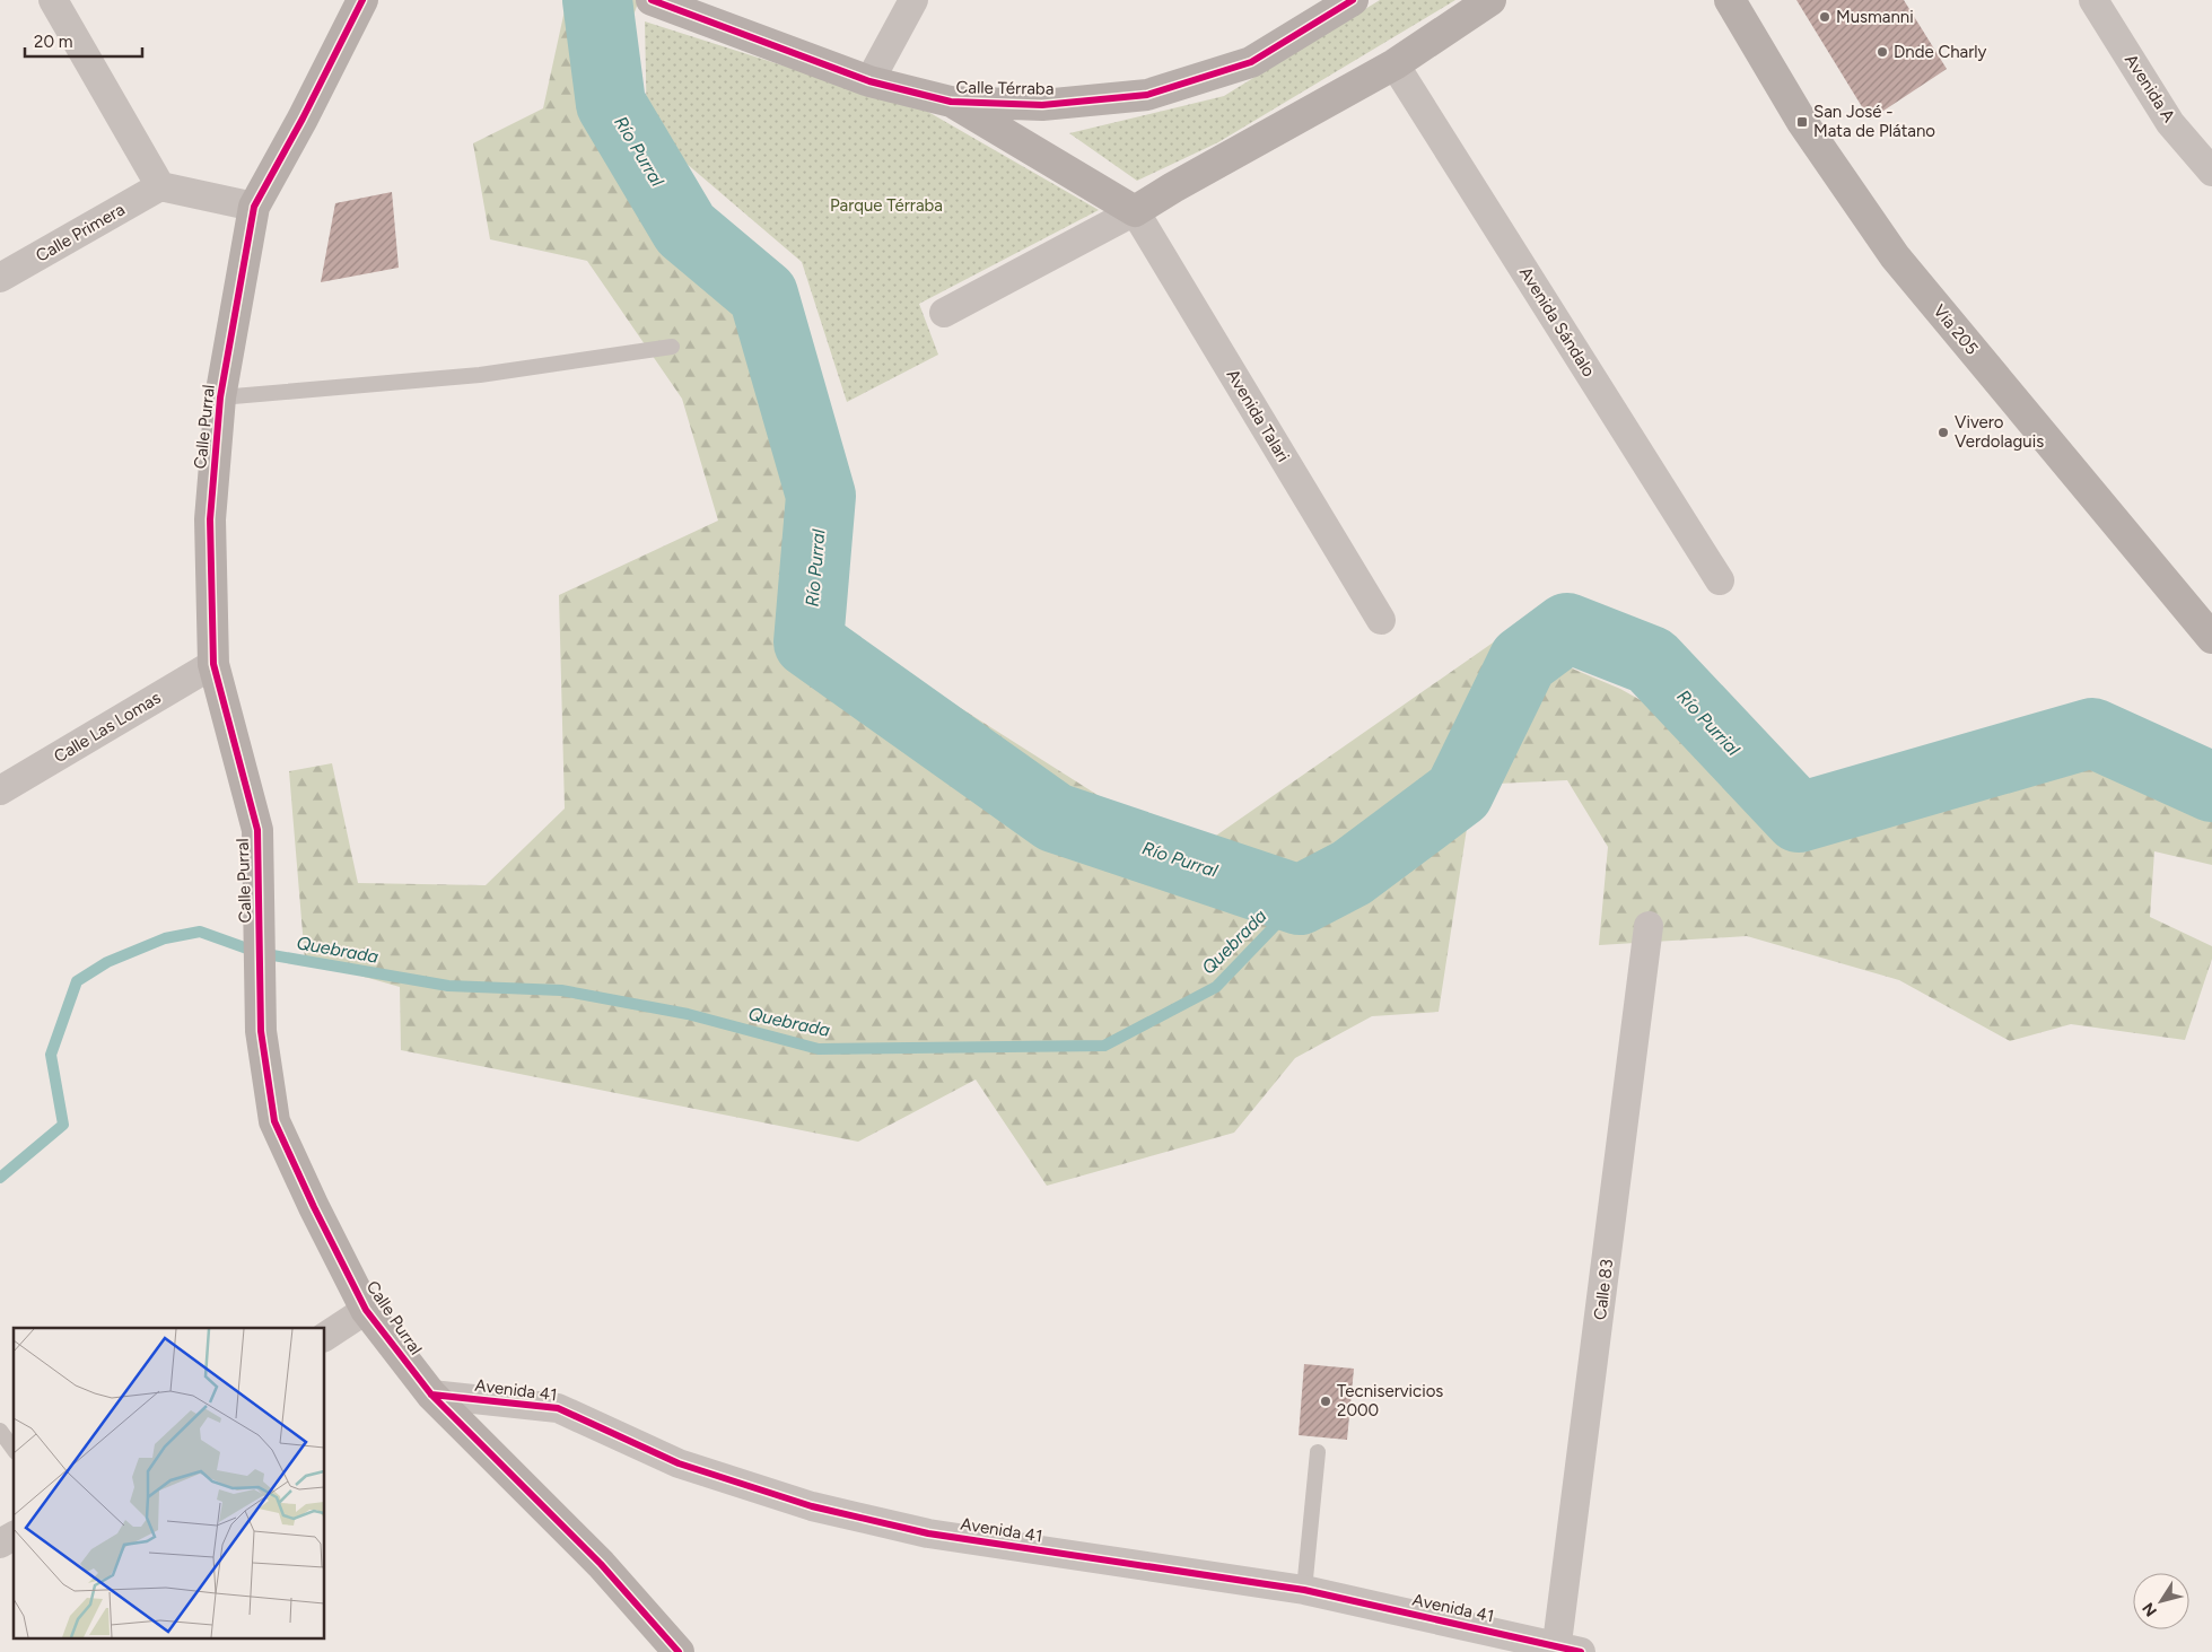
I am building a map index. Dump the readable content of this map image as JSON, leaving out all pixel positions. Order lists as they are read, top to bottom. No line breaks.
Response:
{"streets":{"street":["Calle Térraba","Avenida A","Calle Primera","Avenida Sándalo","Vía 205","Avenida Talari","Calle Purral","Calle Las Lomas","Calle 83","Avenida 41"]},"crossings":[["Calle Térraba","Avenida Talari"],["Calle Purral","Calle Las Lomas"],["Calle Purral","Avenida 41"],["Calle 83","Avenida 41"]],"water":["Río Purral","Río Purrial","Quebrada"],"parks":["Parque Térraba"],"places":{"other":["Musmanni","Dnde Charly","Vivero Verdolaguis","Tecniservicios 2000"],"transit":["San José - Mata de Plátano"]},"scale_bar":"20 m","north":"bottom left"}
